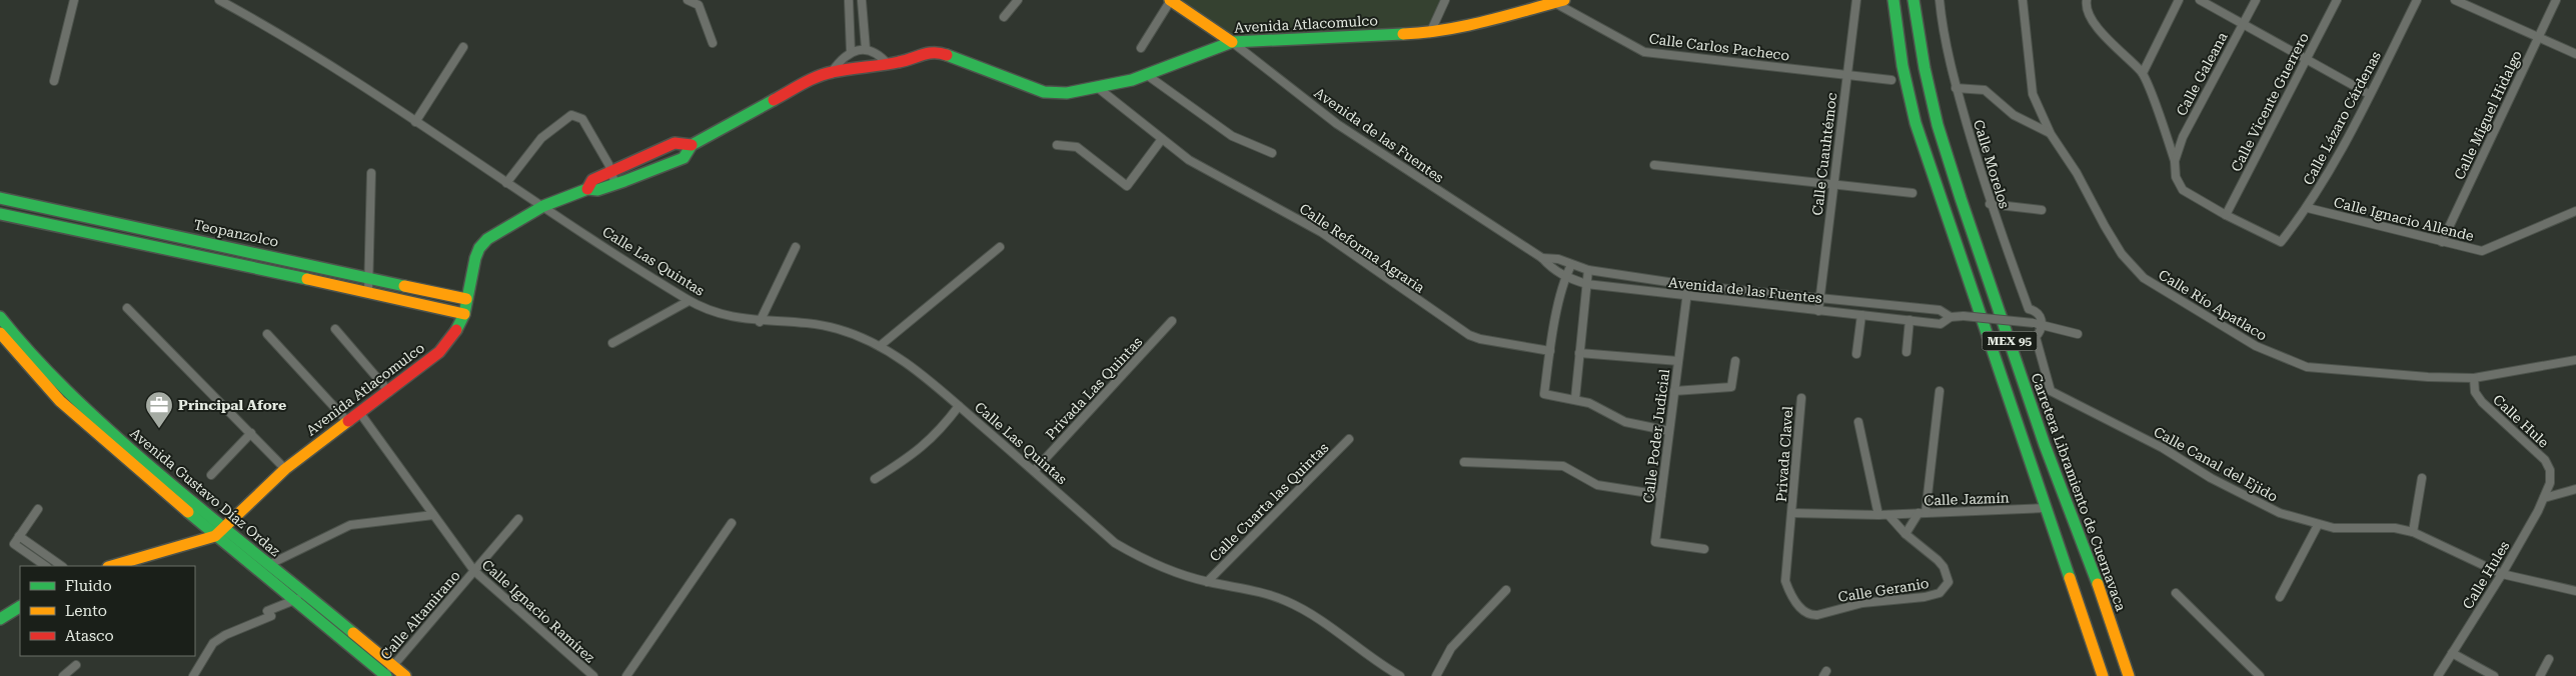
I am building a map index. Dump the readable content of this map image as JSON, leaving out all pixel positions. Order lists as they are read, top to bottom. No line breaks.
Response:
{"streets":{"main road":["Avenida Atlacomulco","Teopanzolco","MEX 95","Avenida Gustavo Díaz Ordaz","Carretera Libramiento de Cuernavaca"],"street":["Calle Carlos Pacheco","Calle Galeana","Calle Vicente Guerrero","Calle Miguel Hidalgo","Calle Lázaro Cárdenas","Avenida de las Fuentes","Calle Cuauhtémoc","Calle Morelos","Calle Ignacio Allende","Calle Reforma Agraria","Calle Las Quintas","Calle Río Apatlaco","Privada Las Quintas","Calle Hule","Calle Poder Judicial","Privada Clavel","Calle Canal del Ejido","Calle Jazmín","Calle Cuarta las Quintas","Calle Hules","Calle Geranio","Calle Ignacio Ramírez","Calle Altamirano"]},"crossings":[["Avenida Atlacomulco","Calle Carlos Pacheco"],["Avenida Atlacomulco","Avenida de las Fuentes"],["Avenida Atlacomulco","Teopanzolco"],["Avenida Atlacomulco","Calle Reforma Agraria"],["Avenida Atlacomulco","Calle Las Quintas"],["Avenida Atlacomulco","Avenida Gustavo Díaz Ordaz"],["Avenida Atlacomulco","Calle Ignacio Ramírez"],["Calle Carlos Pacheco","Calle Cuauhtémoc"],["Calle Vicente Guerrero","Calle Lázaro Cárdenas"],["Calle Miguel Hidalgo","Calle Ignacio Allende"],["Calle Lázaro Cárdenas","Calle Ignacio Allende"],["Avenida de las Fuentes","Calle Cuauhtémoc"],["Avenida de las Fuentes","Calle Morelos"],["Avenida de las Fuentes","Calle Poder Judicial"],["Avenida de las Fuentes","Calle Canal del Ejido"],["Calle Morelos","Calle Canal del Ejido"],["Calle Las Quintas","Privada Las Quintas"],["Calle Las Quintas","Calle Cuarta las Quintas"],["Calle Río Apatlaco","Calle Hule"],["MEX 95","Calle Jazmín"],["Calle Hule","Calle Hules"],["Privada Clavel","Calle Jazmín"],["Privada Clavel","Calle Geranio"],["Calle Canal del Ejido","Calle Hules"],["Avenida Gustavo Díaz Ordaz","Calle Altamirano"],["Calle Jazmín","Calle Geranio"],["Calle Ignacio Ramírez","Calle Altamirano"]],"places":{"office":["Principal Afore"]},"legend":["Fluido","Lento","Atasco"]}
